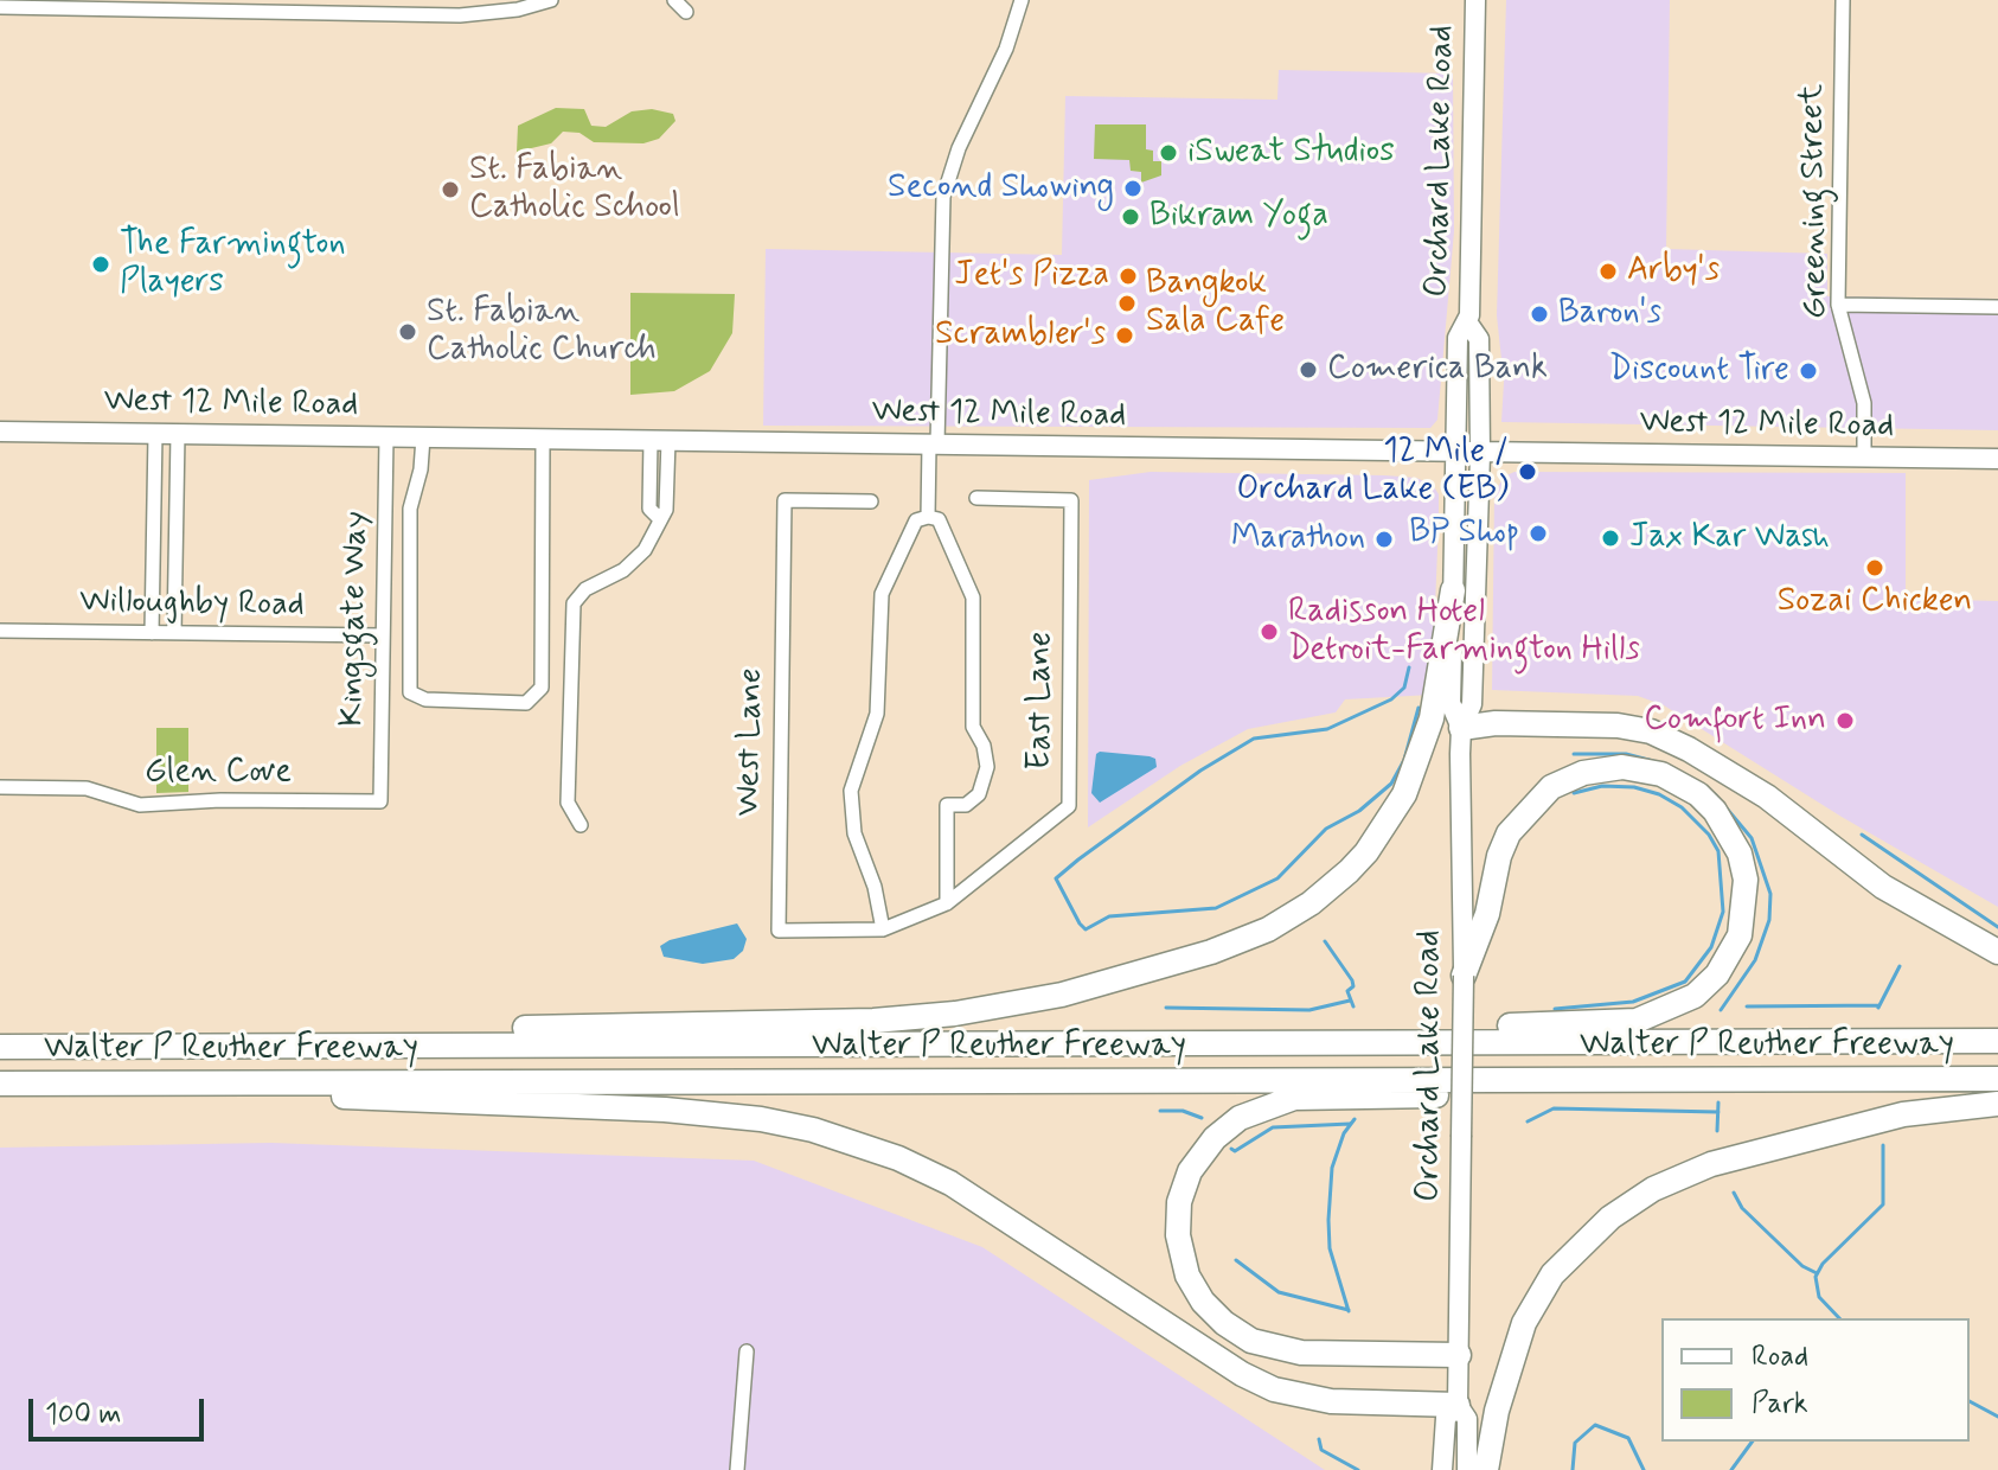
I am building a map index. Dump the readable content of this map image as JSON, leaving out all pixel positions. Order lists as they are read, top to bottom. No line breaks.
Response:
{"streets":{"highway":["Walter P Reuther Freeway"],"main road":["Orchard Lake Road","West 12 Mile Road"],"street":["Greening Street","Willoughby Road","Kingsgate Way","East Lane","West Lane","Glen Cove"]},"crossings":[["Orchard Lake Road","West 12 Mile Road"],["Greening Street","West 12 Mile Road"],["West 12 Mile Road","Kingsgate Way"],["Willoughby Road","Kingsgate Way"],["Kingsgate Way","Glen Cove"],["East Lane","West Lane"]],"places":["iSweat Studios","Second Showing","St. Fabian Catholic School","Bikram Yoga","The Farmington Players","Arby's","Jet's Pizza","Bangkok Sala Cafe","Baron's","St. Fabian Catholic Church","Scrambler's","Comerica Bank","Discount Tire","12 Mile / Orchard Lake (EB)","BP Shop","Jax Kar Wash","Marathon","Sozai Chicken","Radisson Hotel Detroit-Farmington Hills","Comfort Inn"],"legend":["Road","Park"],"scale_bar":"100 m"}
